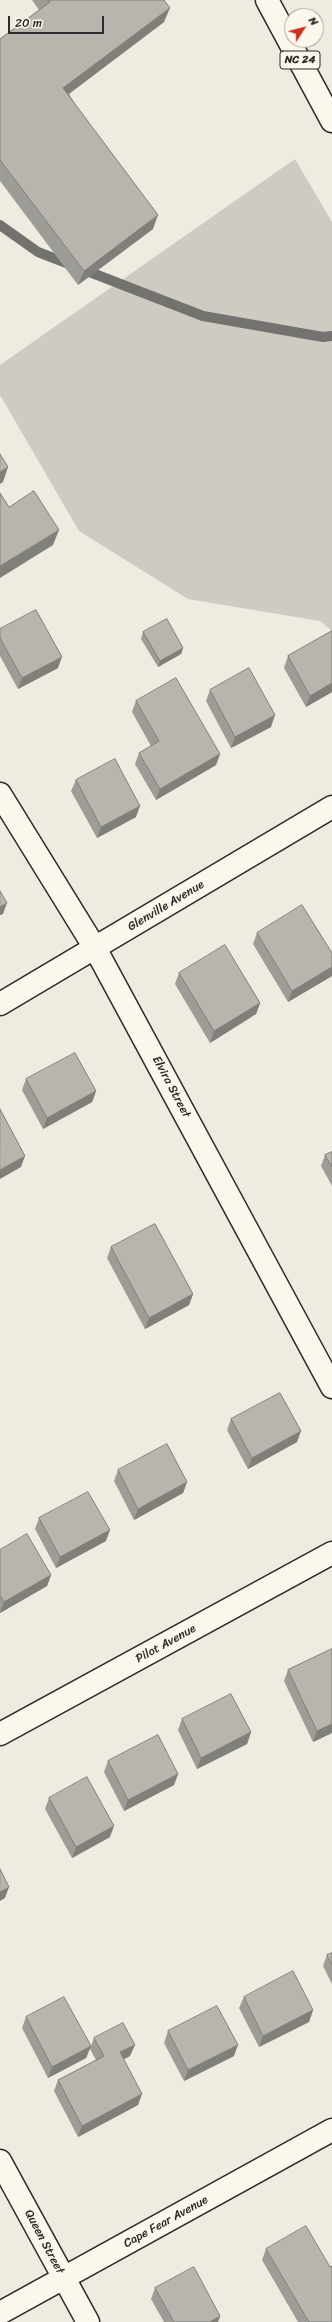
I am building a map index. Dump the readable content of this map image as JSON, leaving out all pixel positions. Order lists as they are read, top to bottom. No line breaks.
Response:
{"streets":{"street":["NC 24","Glenville Avenue","Elvira Street","Pilot Avenue","Cape Fear Avenue","Queen Street"]},"crossings":[["Glenville Avenue","Elvira Street"],["Cape Fear Avenue","Queen Street"]],"scale_bar":"20 m","north":"top right"}
